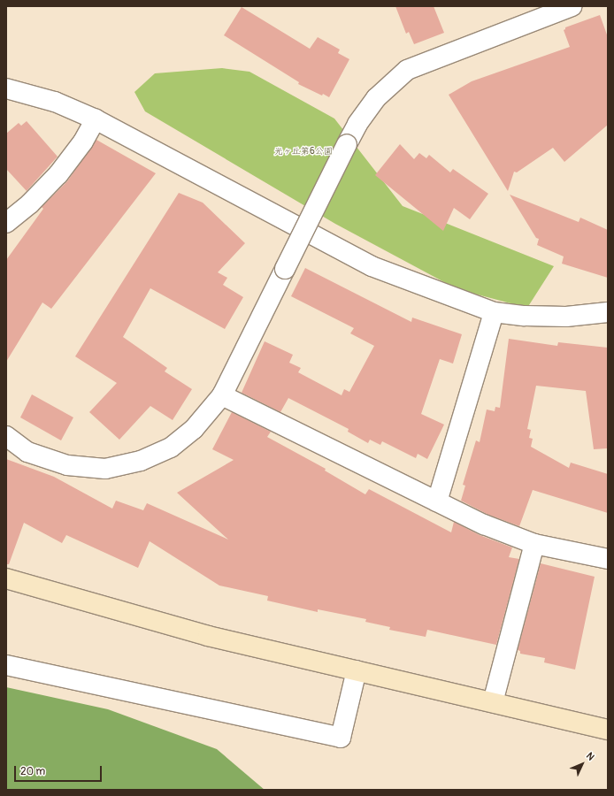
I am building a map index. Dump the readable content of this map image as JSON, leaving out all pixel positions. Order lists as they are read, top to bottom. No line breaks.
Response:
{"parks":["光ヶ丘第6公園"],"scale_bar":"20 m","north":"top right"}
